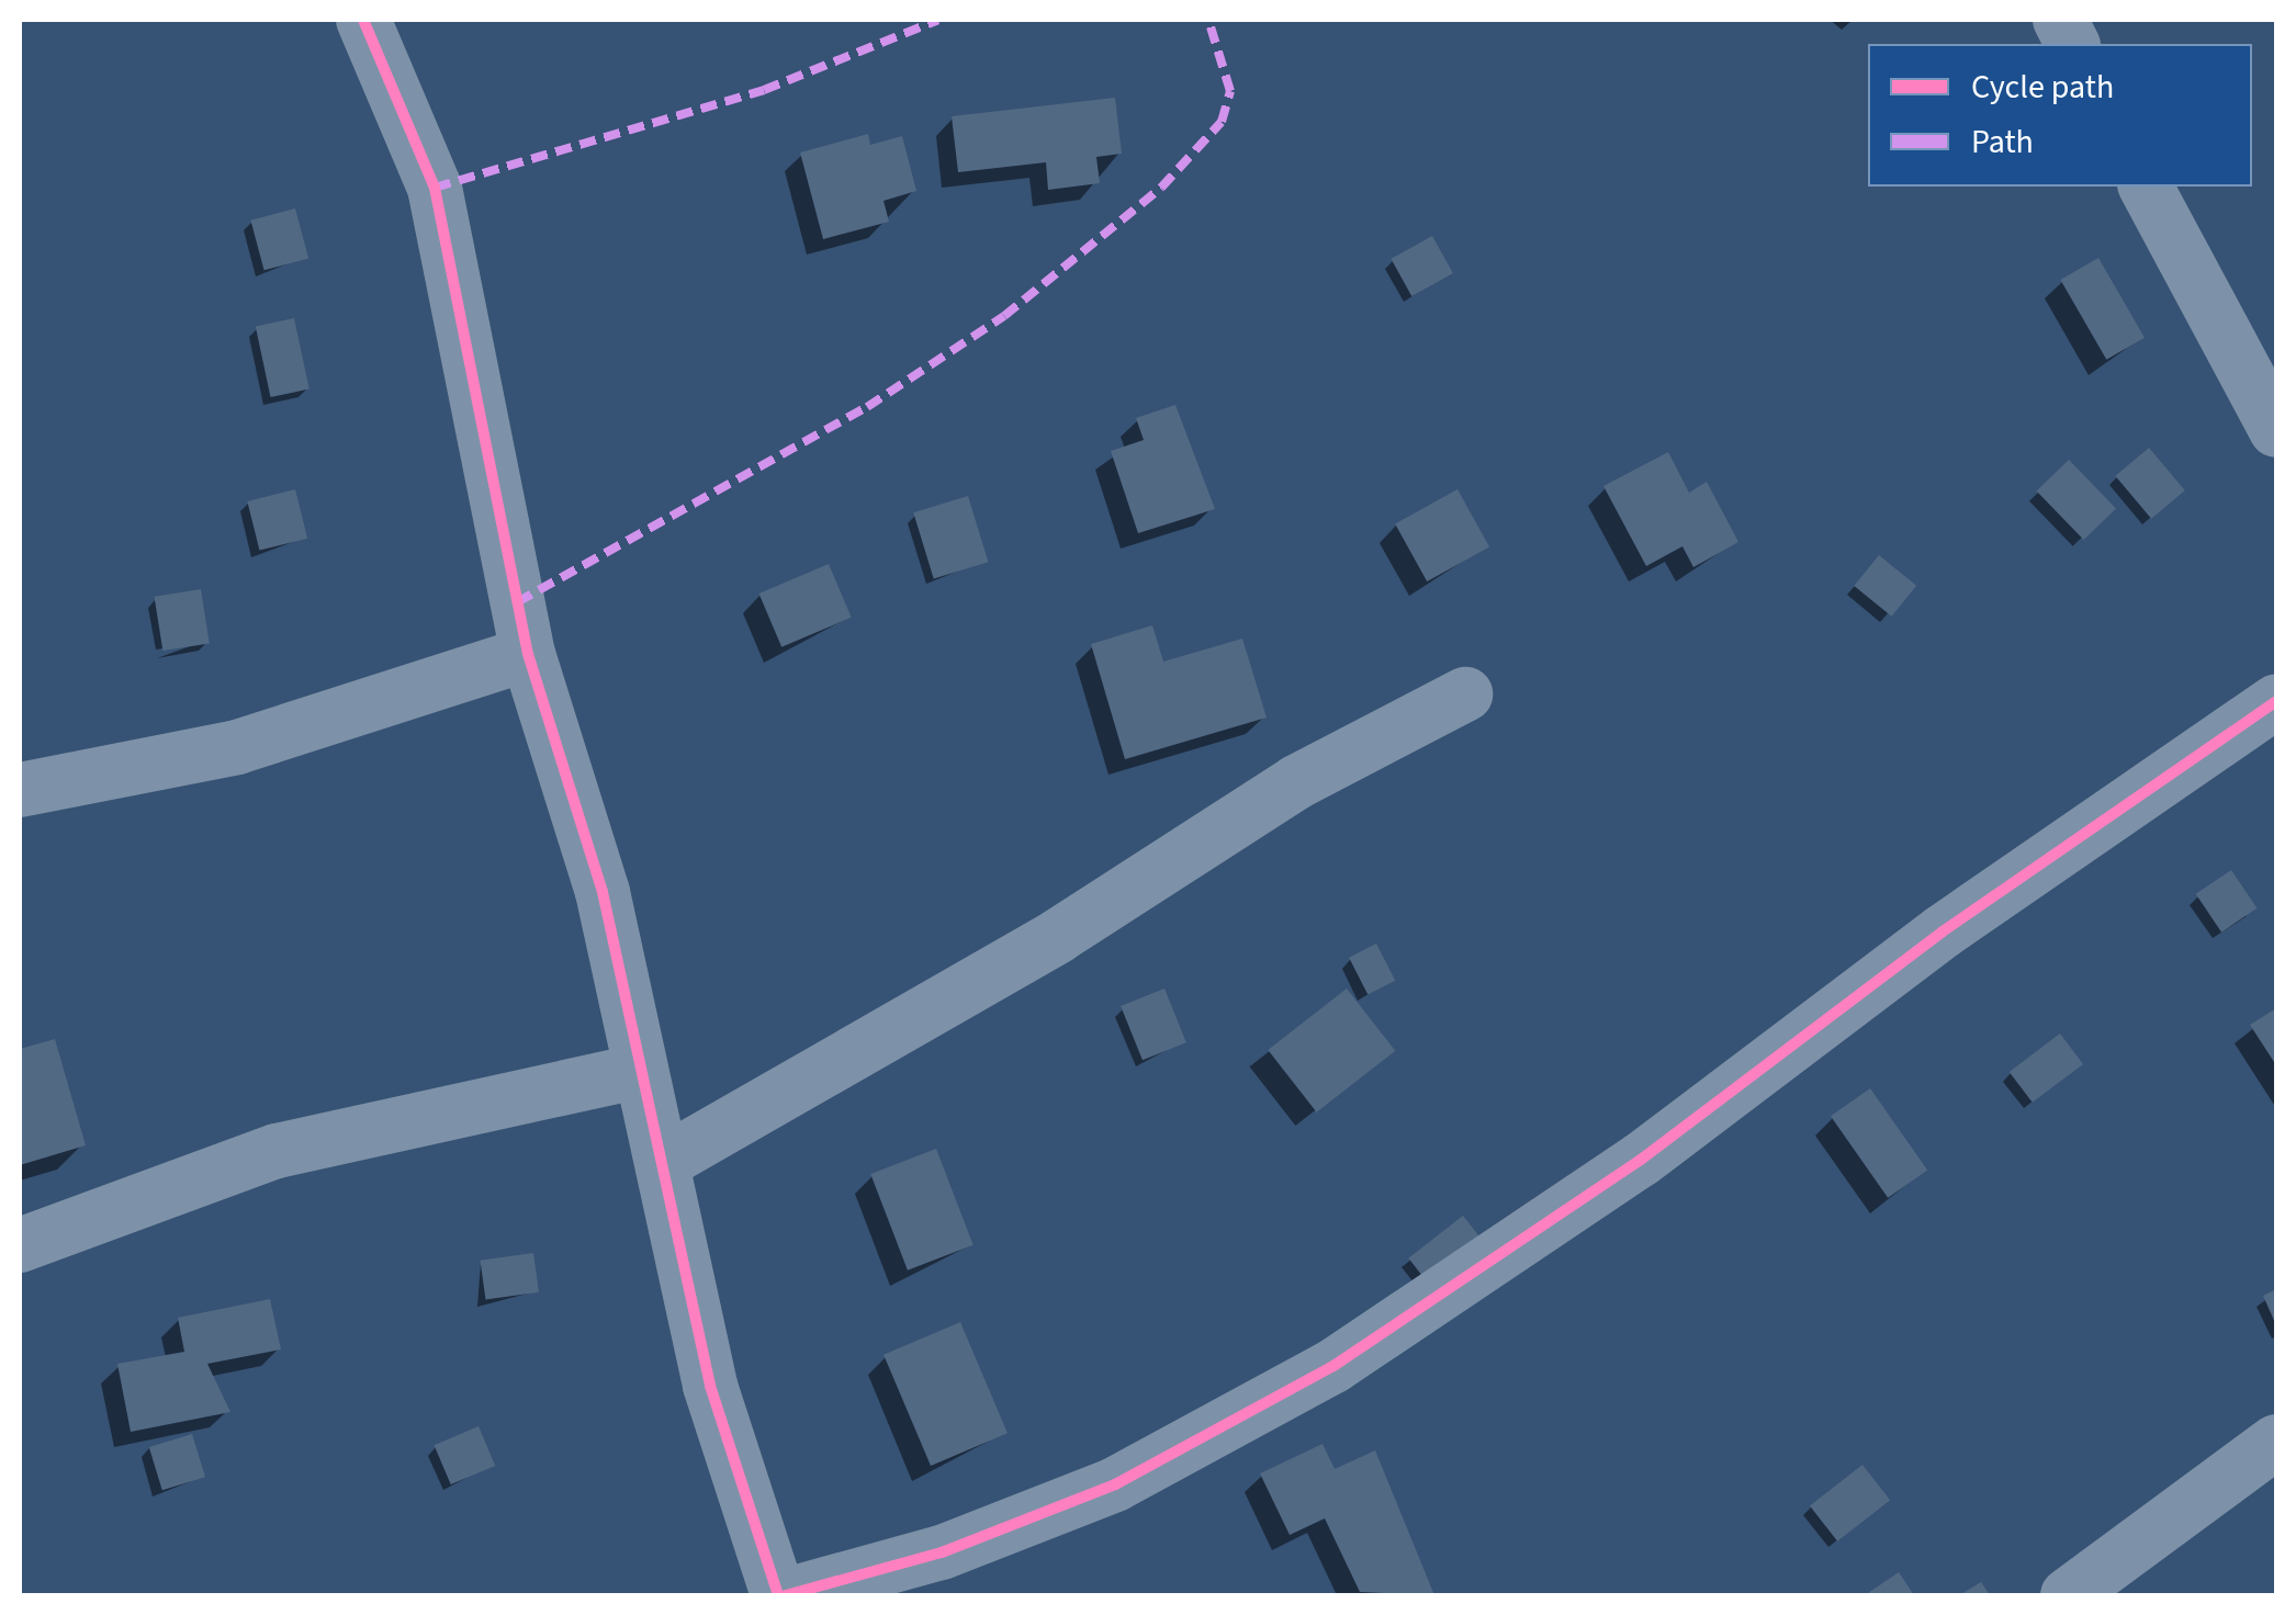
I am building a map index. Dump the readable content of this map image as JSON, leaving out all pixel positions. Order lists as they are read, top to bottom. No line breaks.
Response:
{"legend":["Cycle path","Path"]}
